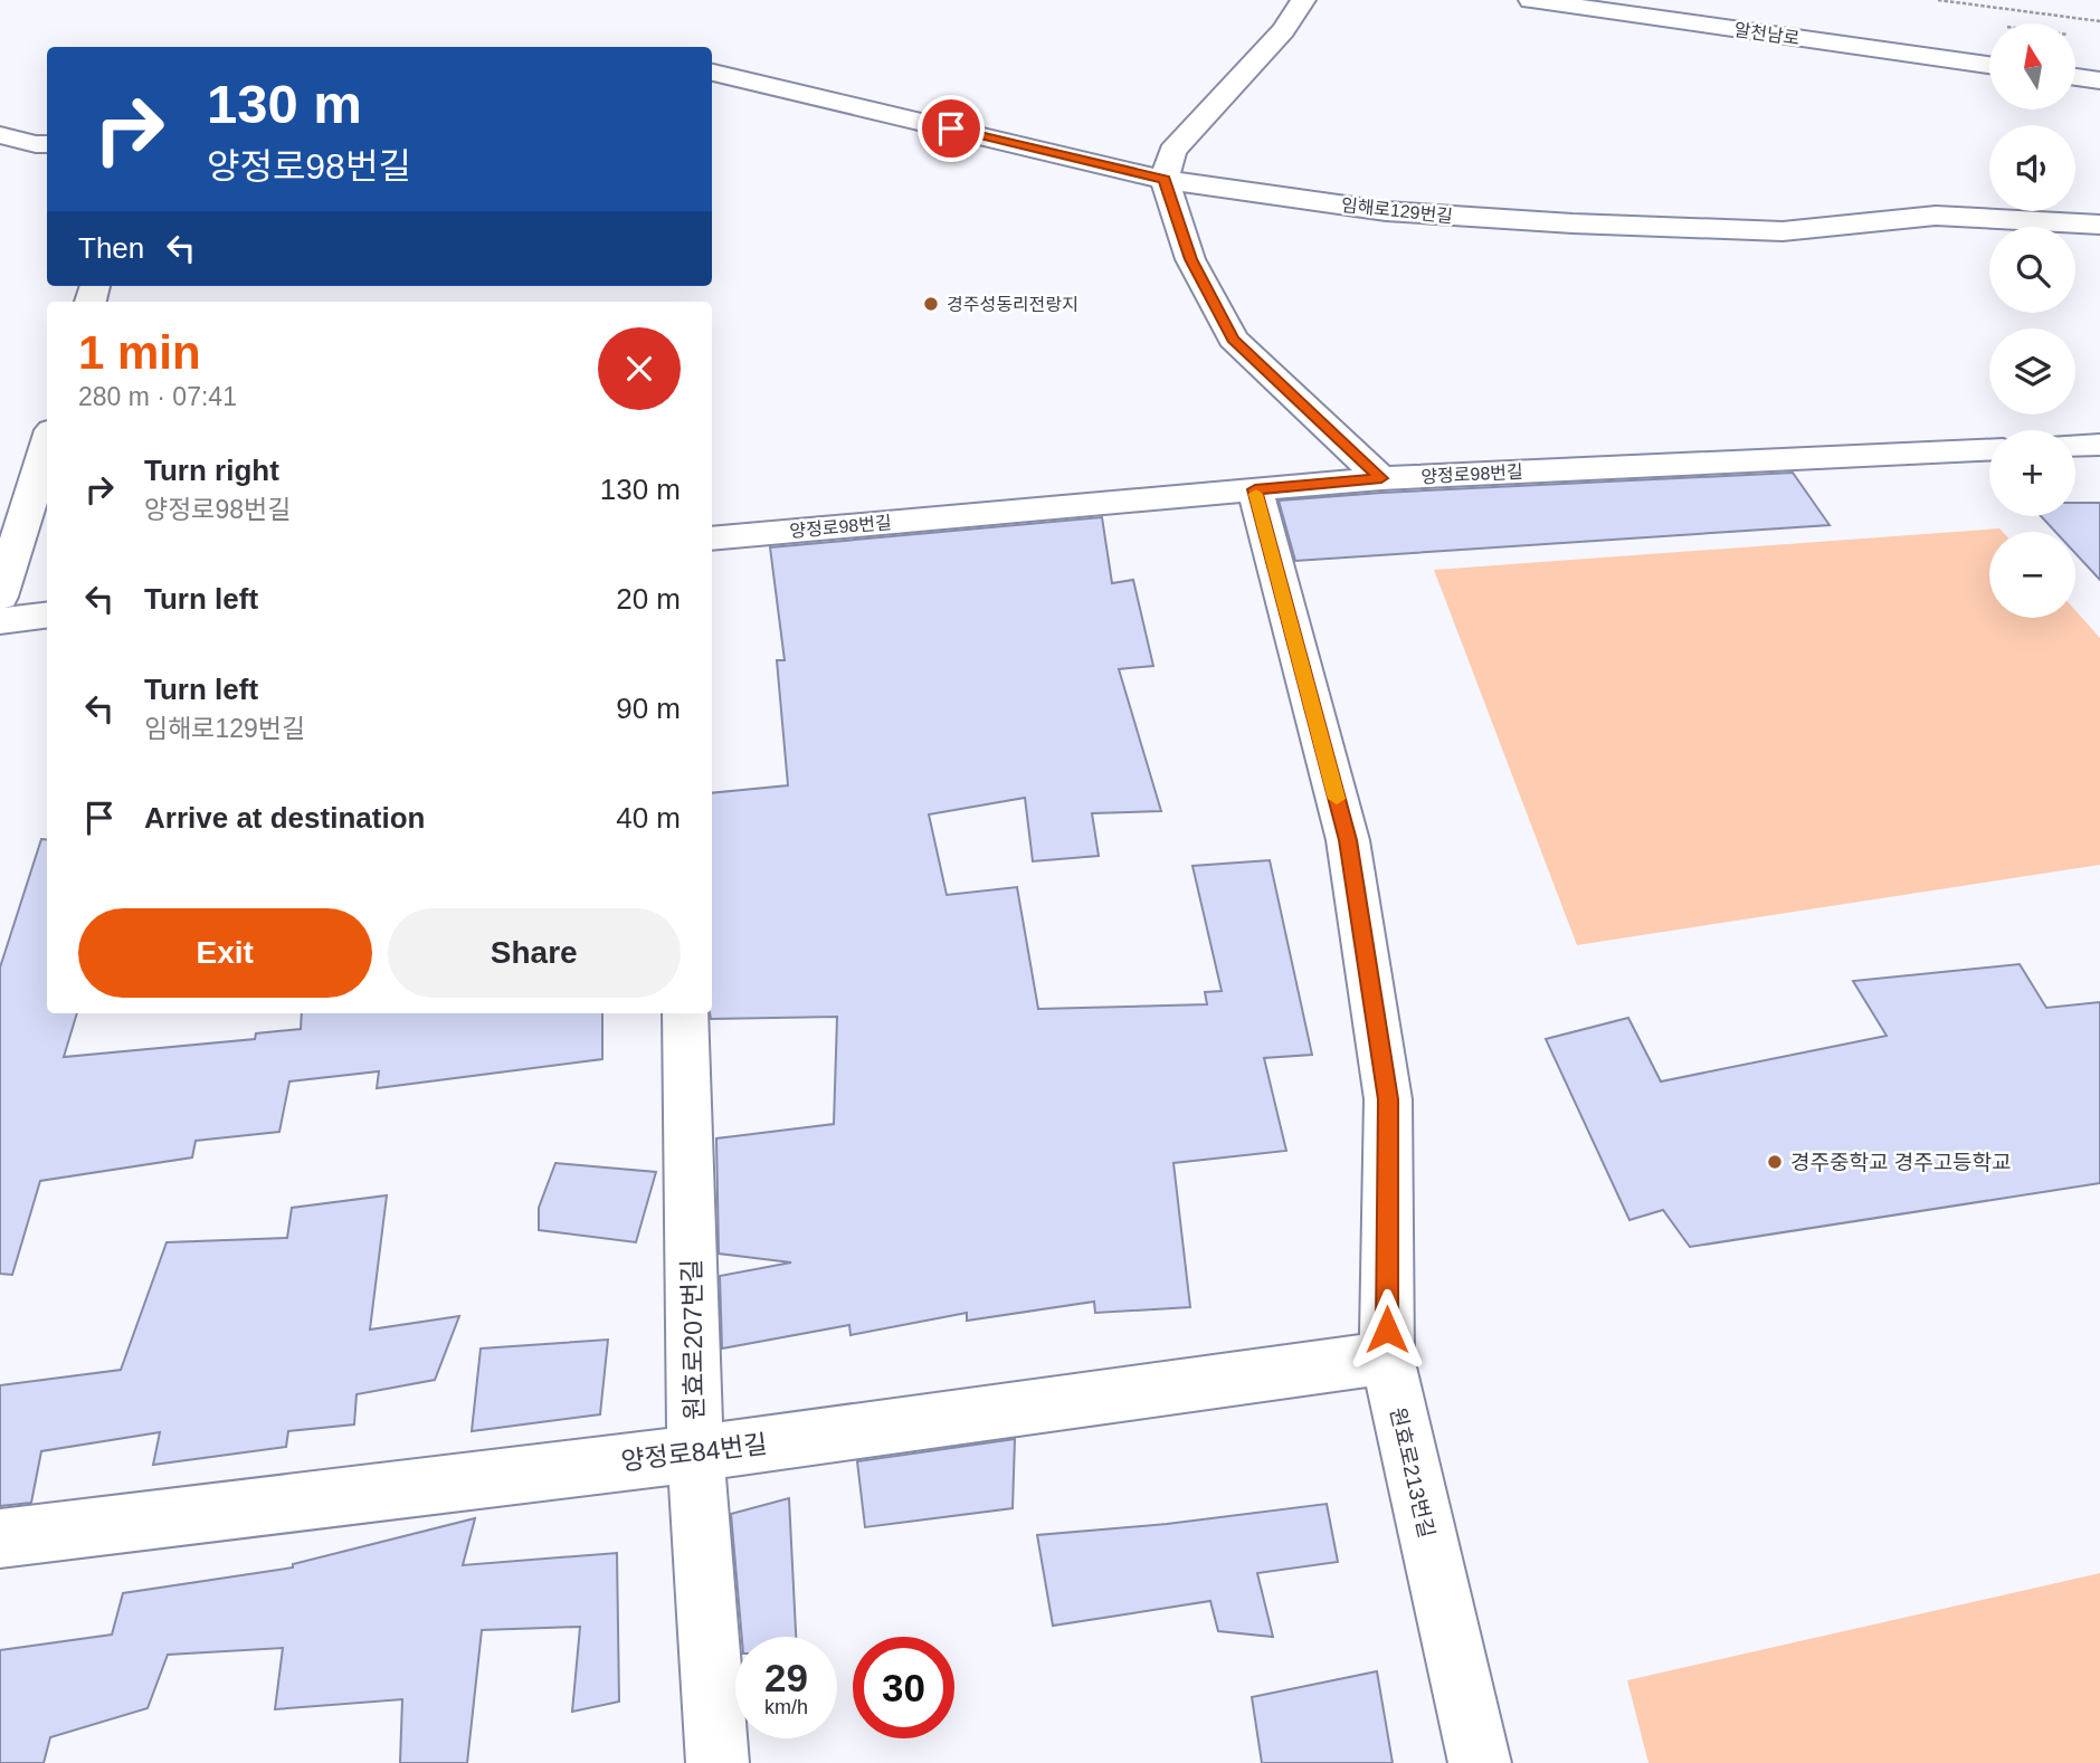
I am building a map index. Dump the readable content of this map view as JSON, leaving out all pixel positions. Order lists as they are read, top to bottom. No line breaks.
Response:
{"streets":{"street":["알천남로","임해로129번길","양정로98번길","원효로207번길","양정로84번길","원효로213번길"]},"crossings":[["양정로98번길","원효로213번길"],["원효로207번길","양정로84번길"],["양정로84번길","원효로213번길"]],"places":["경주성동리전랑지","경주중학교 경주고등학교"],"north":"top","page":{"map_buttons":["+","−"],"turn":["130 m","양정로98번길"],"then":"Then","heading":["1 min","280 m · 07:41"],"list":[{"name":"Turn right","note":"양정로98번길","value":"130 m"},{"name":"Turn left","value":"20 m"},{"name":"Turn left","note":"임해로129번길","value":"90 m"},{"name":"Arrive at destination","value":"40 m"}],"buttons":["Exit","Share"],"speed":"29 km/h","limit":"30"}}
